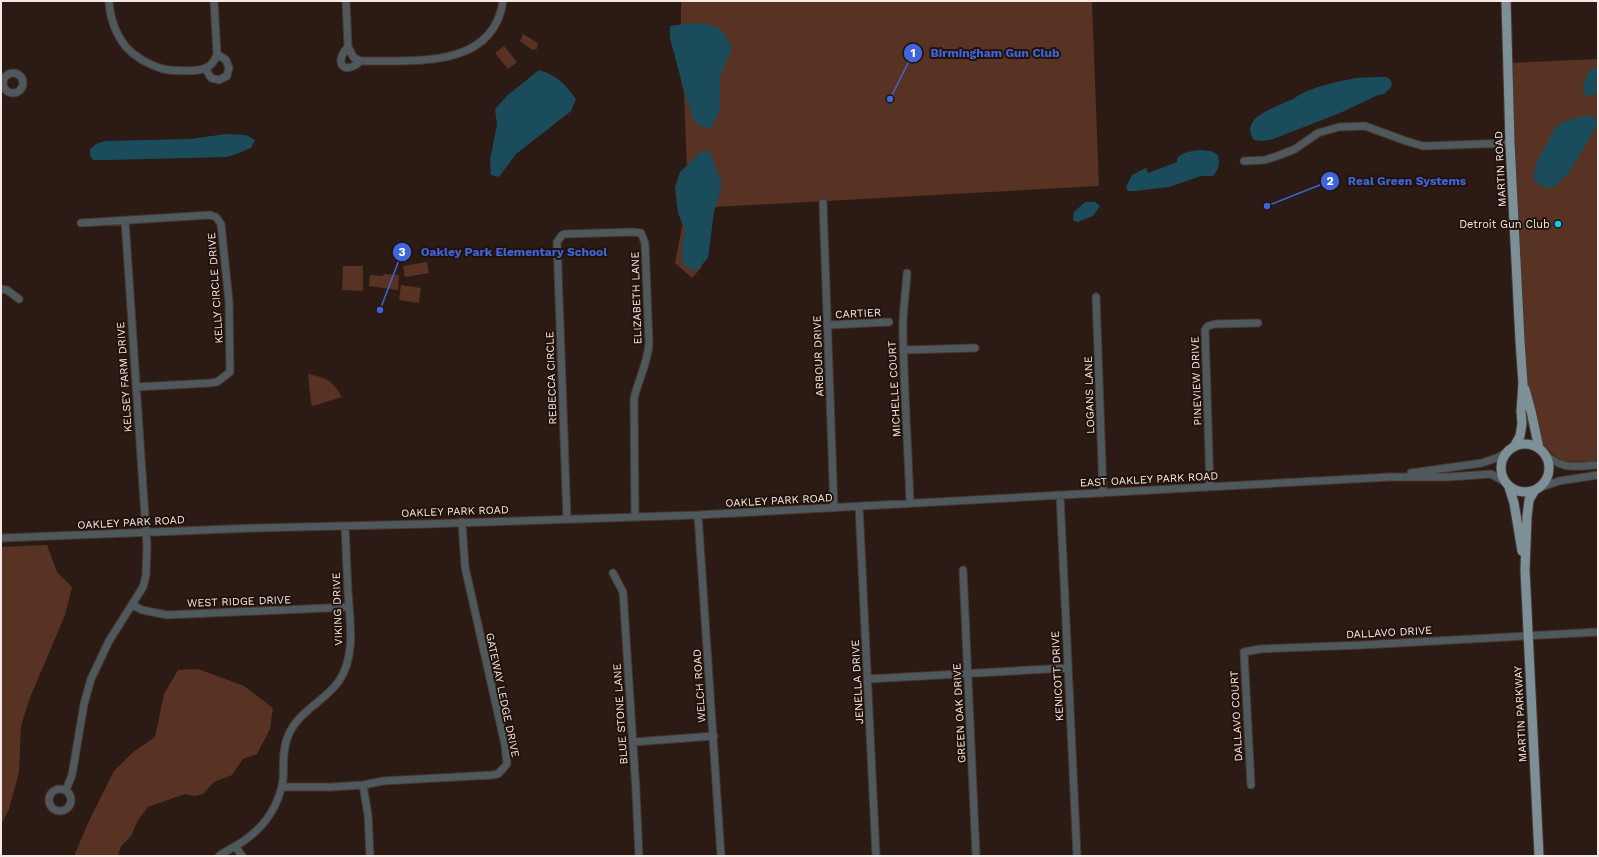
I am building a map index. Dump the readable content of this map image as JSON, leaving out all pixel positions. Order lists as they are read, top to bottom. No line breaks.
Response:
{"streets":{"main road":["MARTIN ROAD","MARTIN PARKWAY"],"street":["KELLY CIRCLE DRIVE","ELIZABETH LANE","CARTIER","ARBOUR DRIVE","KELSEY FARM DRIVE","REBECCA CIRCLE","PINEVIEW DRIVE","MICHELLE COURT","LOGANS LANE","EAST OAKLEY PARK ROAD","OAKLEY PARK ROAD","WEST RIDGE DRIVE","VIKING DRIVE","DALLAVO DRIVE","KENICOTT DRIVE","JENELLA DRIVE","WELCH ROAD","GATEWAY LEDGE DRIVE","GREEN OAK DRIVE","BLUE STONE LANE","DALLAVO COURT"]},"crossings":[["MARTIN ROAD","EAST OAKLEY PARK ROAD"],["MARTIN ROAD","MARTIN PARKWAY"],["KELLY CIRCLE DRIVE","KELSEY FARM DRIVE"],["ELIZABETH LANE","REBECCA CIRCLE"],["ELIZABETH LANE","OAKLEY PARK ROAD"],["CARTIER","ARBOUR DRIVE"],["ARBOUR DRIVE","OAKLEY PARK ROAD"],["KELSEY FARM DRIVE","OAKLEY PARK ROAD"],["KELSEY FARM DRIVE","WEST RIDGE DRIVE"],["REBECCA CIRCLE","OAKLEY PARK ROAD"],["PINEVIEW DRIVE","EAST OAKLEY PARK ROAD"],["MICHELLE COURT","EAST OAKLEY PARK ROAD"],["MICHELLE COURT","OAKLEY PARK ROAD"],["LOGANS LANE","EAST OAKLEY PARK ROAD"],["EAST OAKLEY PARK ROAD","OAKLEY PARK ROAD"],["EAST OAKLEY PARK ROAD","KENICOTT DRIVE"],["EAST OAKLEY PARK ROAD","MARTIN PARKWAY"],["OAKLEY PARK ROAD","VIKING DRIVE"],["OAKLEY PARK ROAD","JENELLA DRIVE"],["OAKLEY PARK ROAD","WELCH ROAD"],["OAKLEY PARK ROAD","GATEWAY LEDGE DRIVE"],["WEST RIDGE DRIVE","VIKING DRIVE"],["VIKING DRIVE","GATEWAY LEDGE DRIVE"],["DALLAVO DRIVE","MARTIN PARKWAY"],["DALLAVO DRIVE","DALLAVO COURT"]],"places":["Birmingham Gun Club","Real Green Systems","Detroit Gun Club","Oakley Park Elementary School"]}
